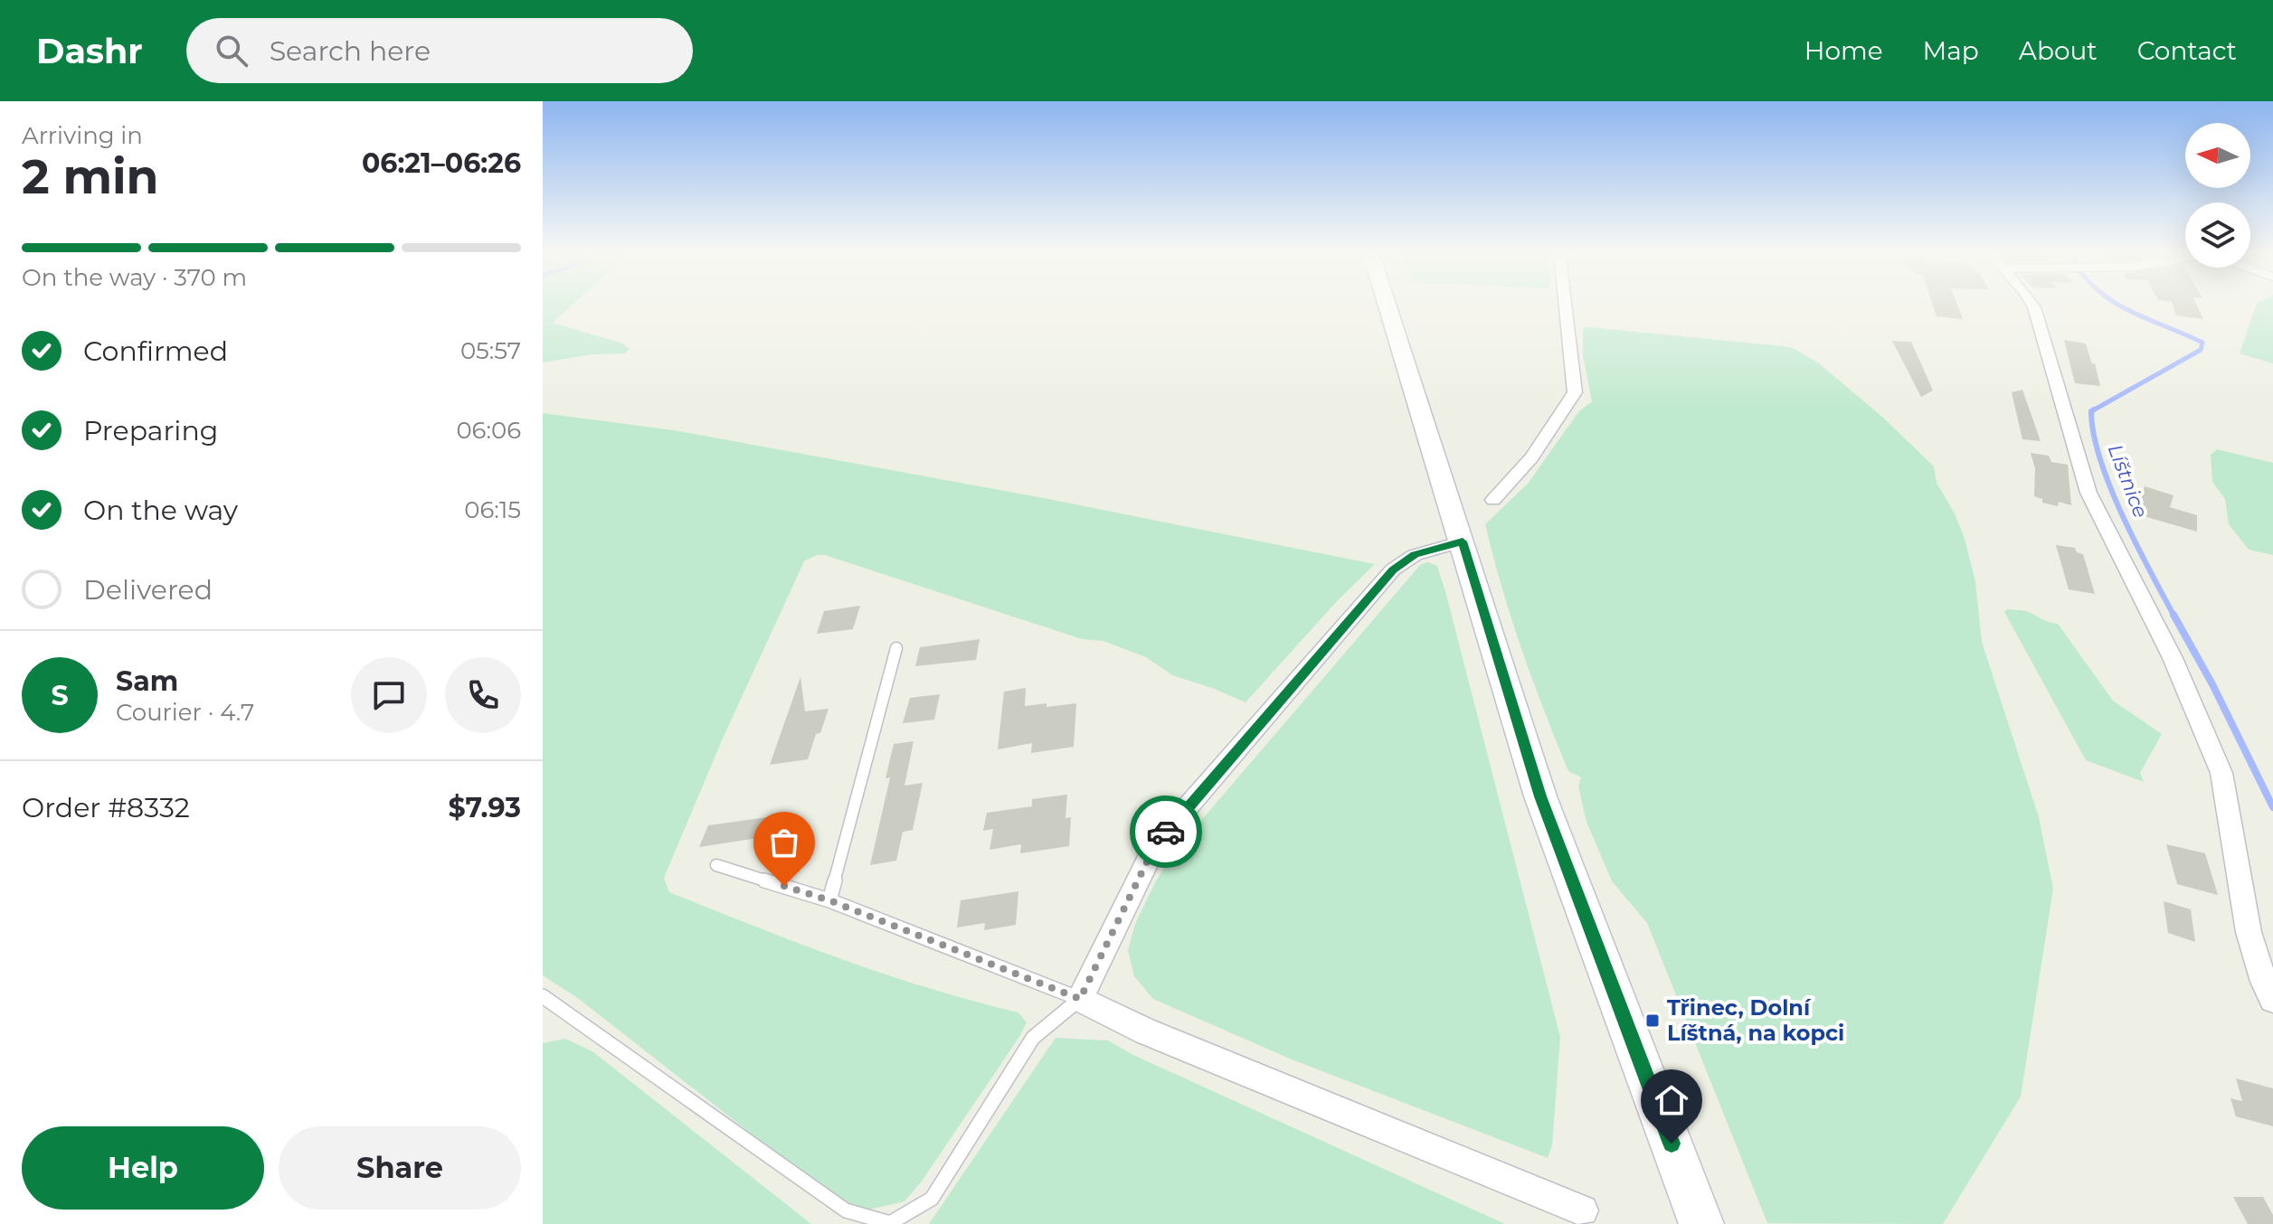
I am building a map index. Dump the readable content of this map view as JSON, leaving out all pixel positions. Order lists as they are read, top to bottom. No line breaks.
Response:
{"water":["Líštnice"],"places":{"transit":["Třinec, Dolní Líštná, na kopci"]},"north":"left","page":{"header":"Dashr","search":"Search here","nav":["Home","Map","About","Contact"],"heading":["2 min","Arriving in","06:21–06:26"],"panel":["Sam","Courier · 4.7","Order #8332","$7.93"],"bar":"On the way · 370 m","list":[["Confirmed","05:57"],["Preparing","06:06"],["On the way","06:15"],"Delivered"],"round":"S","buttons":["Help","Share"]}}
